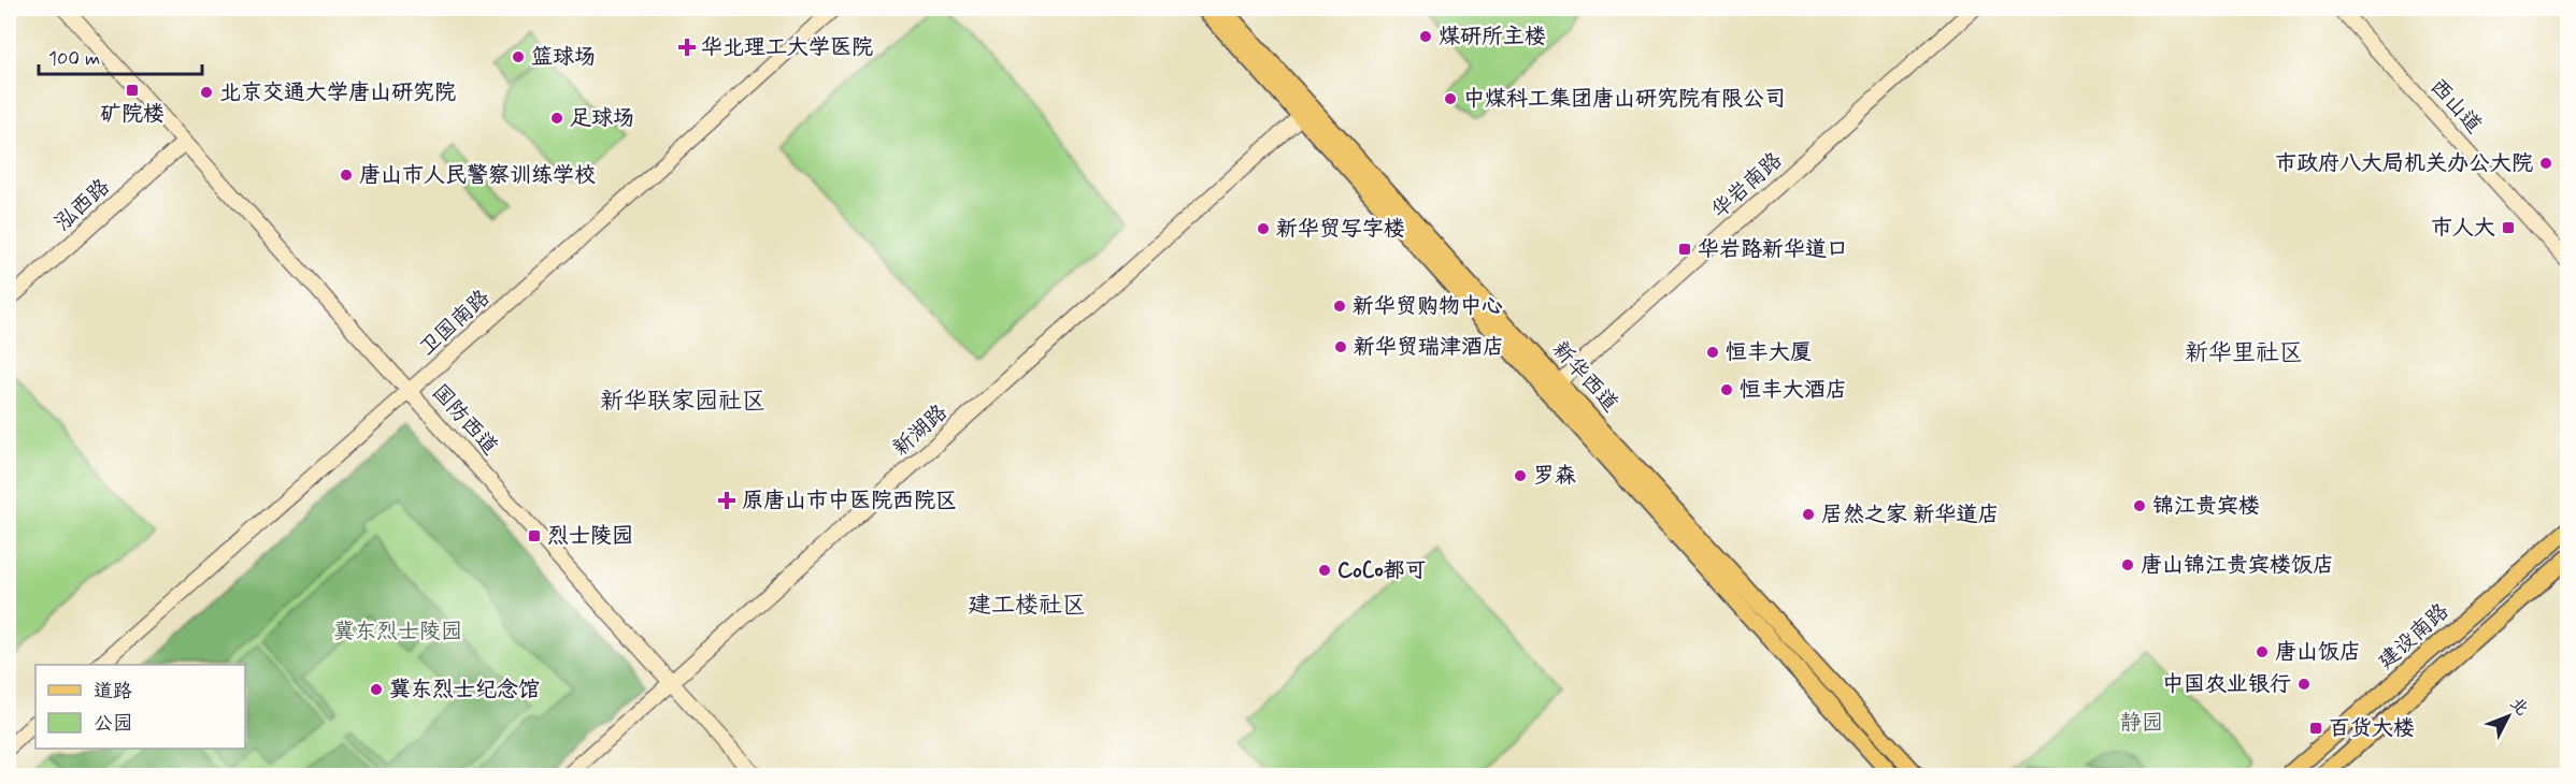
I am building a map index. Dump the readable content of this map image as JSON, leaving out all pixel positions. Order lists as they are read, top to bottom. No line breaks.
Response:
{"streets":{"main road":["新华西道","建设南路"],"street":["西山道","华岩南路","泓西路","卫国南路","国防西道","新湖路"]},"crossings":[["华岩南路","新华西道"],["泓西路","国防西道"],["卫国南路","国防西道"],["新华西道","新湖路"],["国防西道","新湖路"]],"districts":["新华里社区","新华联家园社区","建工楼社区"],"parks":["冀东烈士陵园","静园"],"places":{"other":["煤研所主楼","篮球场","北京交通大学唐山研究院","中煤科工集团唐山研究院有限公司","足球场","市政府八大局机关办公大院","唐山市人民警察训练学校","新华贸写字楼","新华贸购物中心","新华贸瑞津酒店","恒丰大厦","恒丰大酒店","罗森","锦江贵宾楼","居然之家 新华道店","唐山锦江贵宾楼饭店","CoCo都可","唐山饭店","中国农业银行","冀东烈士纪念馆"],"health":["华北理工大学医院","原唐山市中医院西院区"],"transit":["矿院楼","市人大","华岩路新华道口","烈士陵园","百货大楼"]},"legend":["道路","公园"],"scale_bar":"100 m","north":"top right"}
